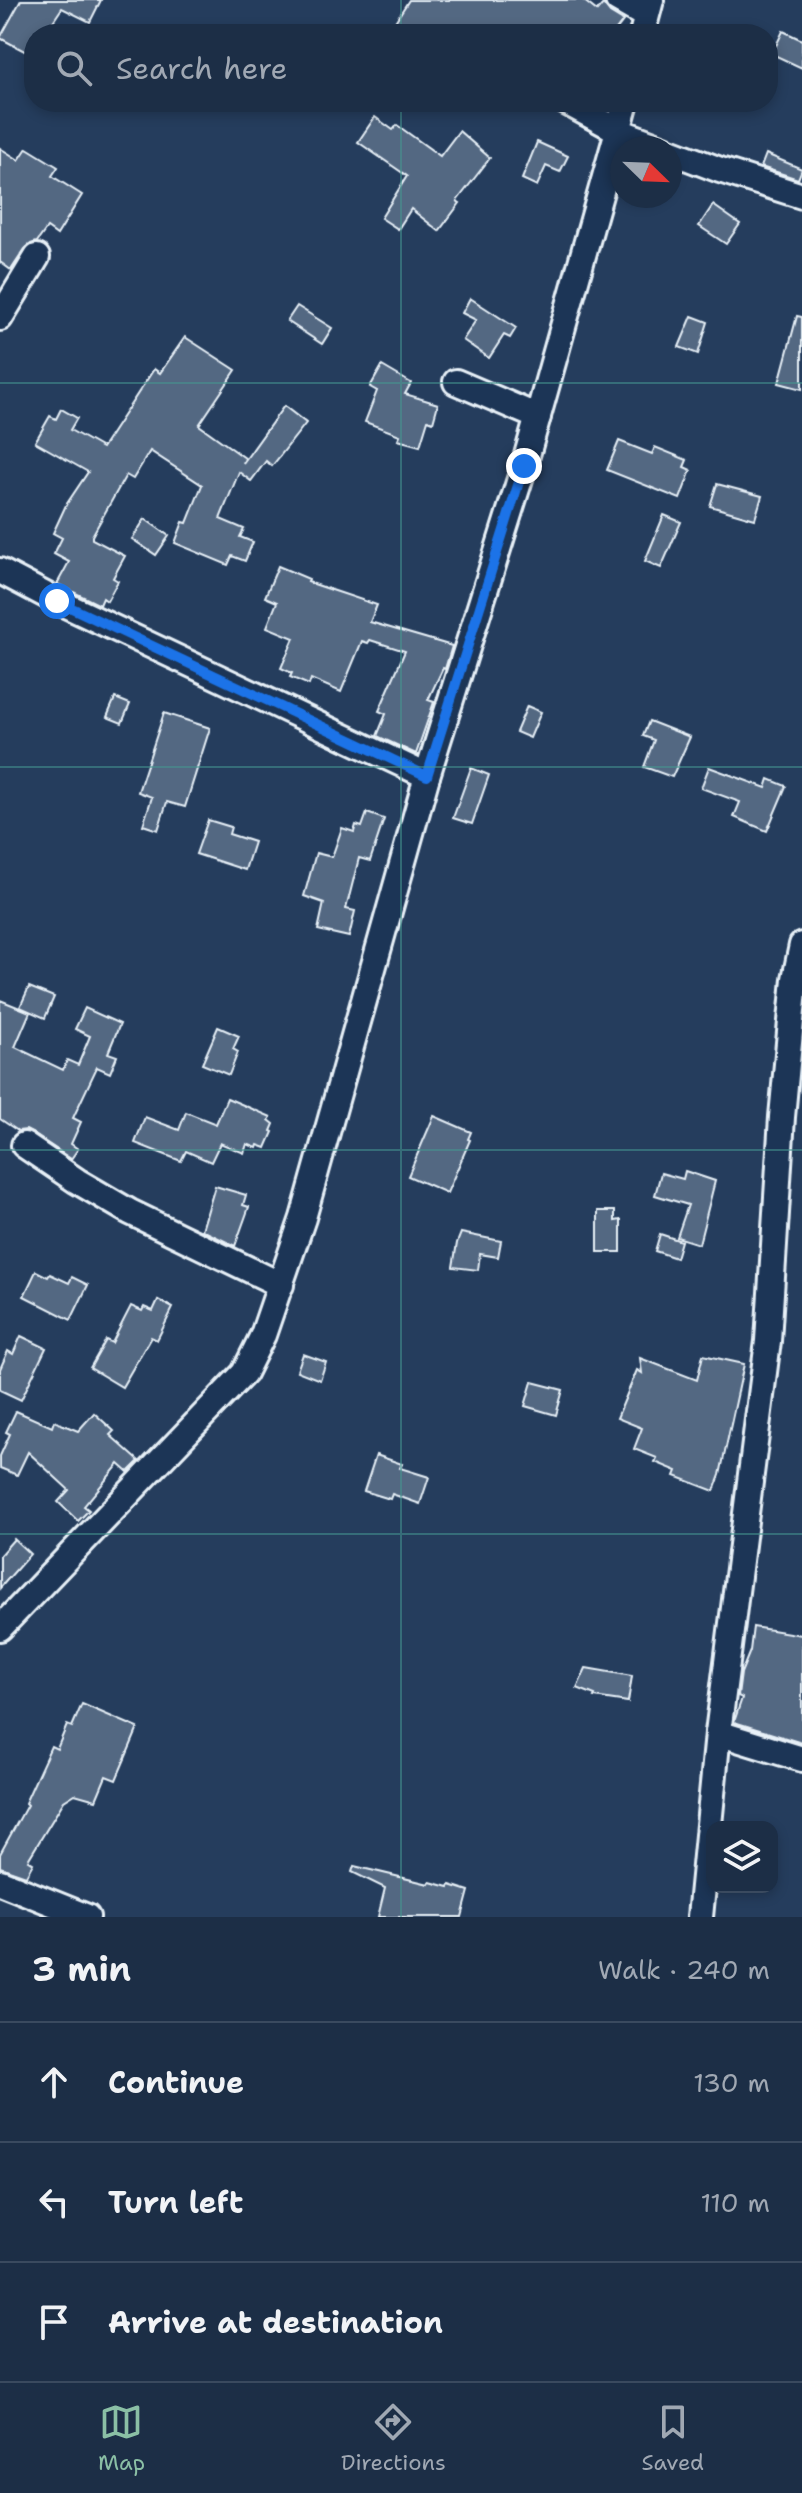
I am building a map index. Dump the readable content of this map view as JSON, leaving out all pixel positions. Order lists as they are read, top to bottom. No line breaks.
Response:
{"north":"bottom right","page":{"search":"Search here","heading":["3 min","Walk · 240 m"],"list":[["Continue","130 m"],["Turn left","110 m"],"Arrive at destination"],"nav":["Map","Directions","Saved"]}}
